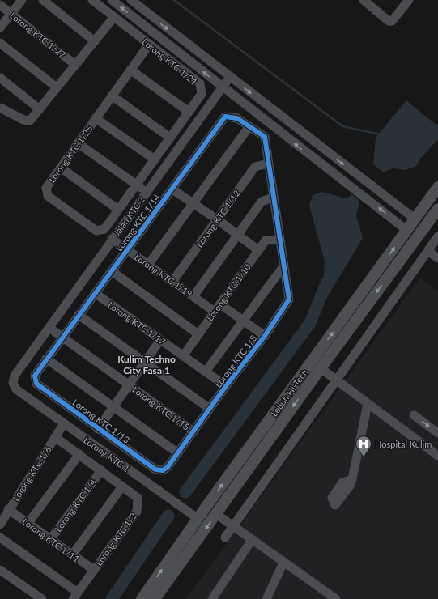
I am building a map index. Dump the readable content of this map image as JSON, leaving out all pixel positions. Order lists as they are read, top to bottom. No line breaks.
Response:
{"streets":{"main road":["Lebuh Hi-Tech"],"street":["Lorong KTC 1/27","Lorong KTC 1/21","Lorong KTC 1/25","Jalan KTC 2","Lorong KTC 1/12","Lorong KTC 1/14","Lorong KTC 1/19","Lorong KTC 1/10","Lorong KTC 1/17","Lorong KTC 1/8","Lorong KTC 1/15","Lorong KTC 1/13","Lorong KTC 1","Lorong KTC 1/6","Lorong KTC 1/4","Lorong KTC 1/2","Lorong KTC 1/11"]},"crossings":[["Lorong KTC 1/21","Lorong KTC 1/25"],["Jalan KTC 2","Lorong KTC 1/19"],["Jalan KTC 2","Lorong KTC 1/15"],["Jalan KTC 2","Lorong KTC 1"],["Lorong KTC 1/12","Lorong KTC 1/19"],["Lorong KTC 1/14","Lorong KTC 1/19"],["Lorong KTC 1/14","Lorong KTC 1/17"],["Lorong KTC 1/14","Lorong KTC 1/15"],["Lorong KTC 1/14","Lorong KTC 1/13"],["Lorong KTC 1/19","Lorong KTC 1/10"],["Lorong KTC 1/19","Lorong KTC 1/8"],["Lorong KTC 1/10","Lorong KTC 1/17"],["Lorong KTC 1/17","Lorong KTC 1/8"],["Lorong KTC 1/8","Lorong KTC 1/15"],["Lorong KTC 1/8","Lorong KTC 1/13"],["Lebuh Hi-Tech","Lorong KTC 1"],["Lorong KTC 1/15","Lorong KTC 1/13"],["Lorong KTC 1","Lorong KTC 1/6"],["Lorong KTC 1/6","Lorong KTC 1/2"],["Lorong KTC 1/6","Lorong KTC 1/11"],["Lorong KTC 1/4","Lorong KTC 1/2"],["Lorong KTC 1/4","Lorong KTC 1/11"],["Lorong KTC 1/2","Lorong KTC 1/11"]],"districts":["Kulim Techno City Fasa 1"],"places":{"hospital":["Hospital Kulim"]}}
